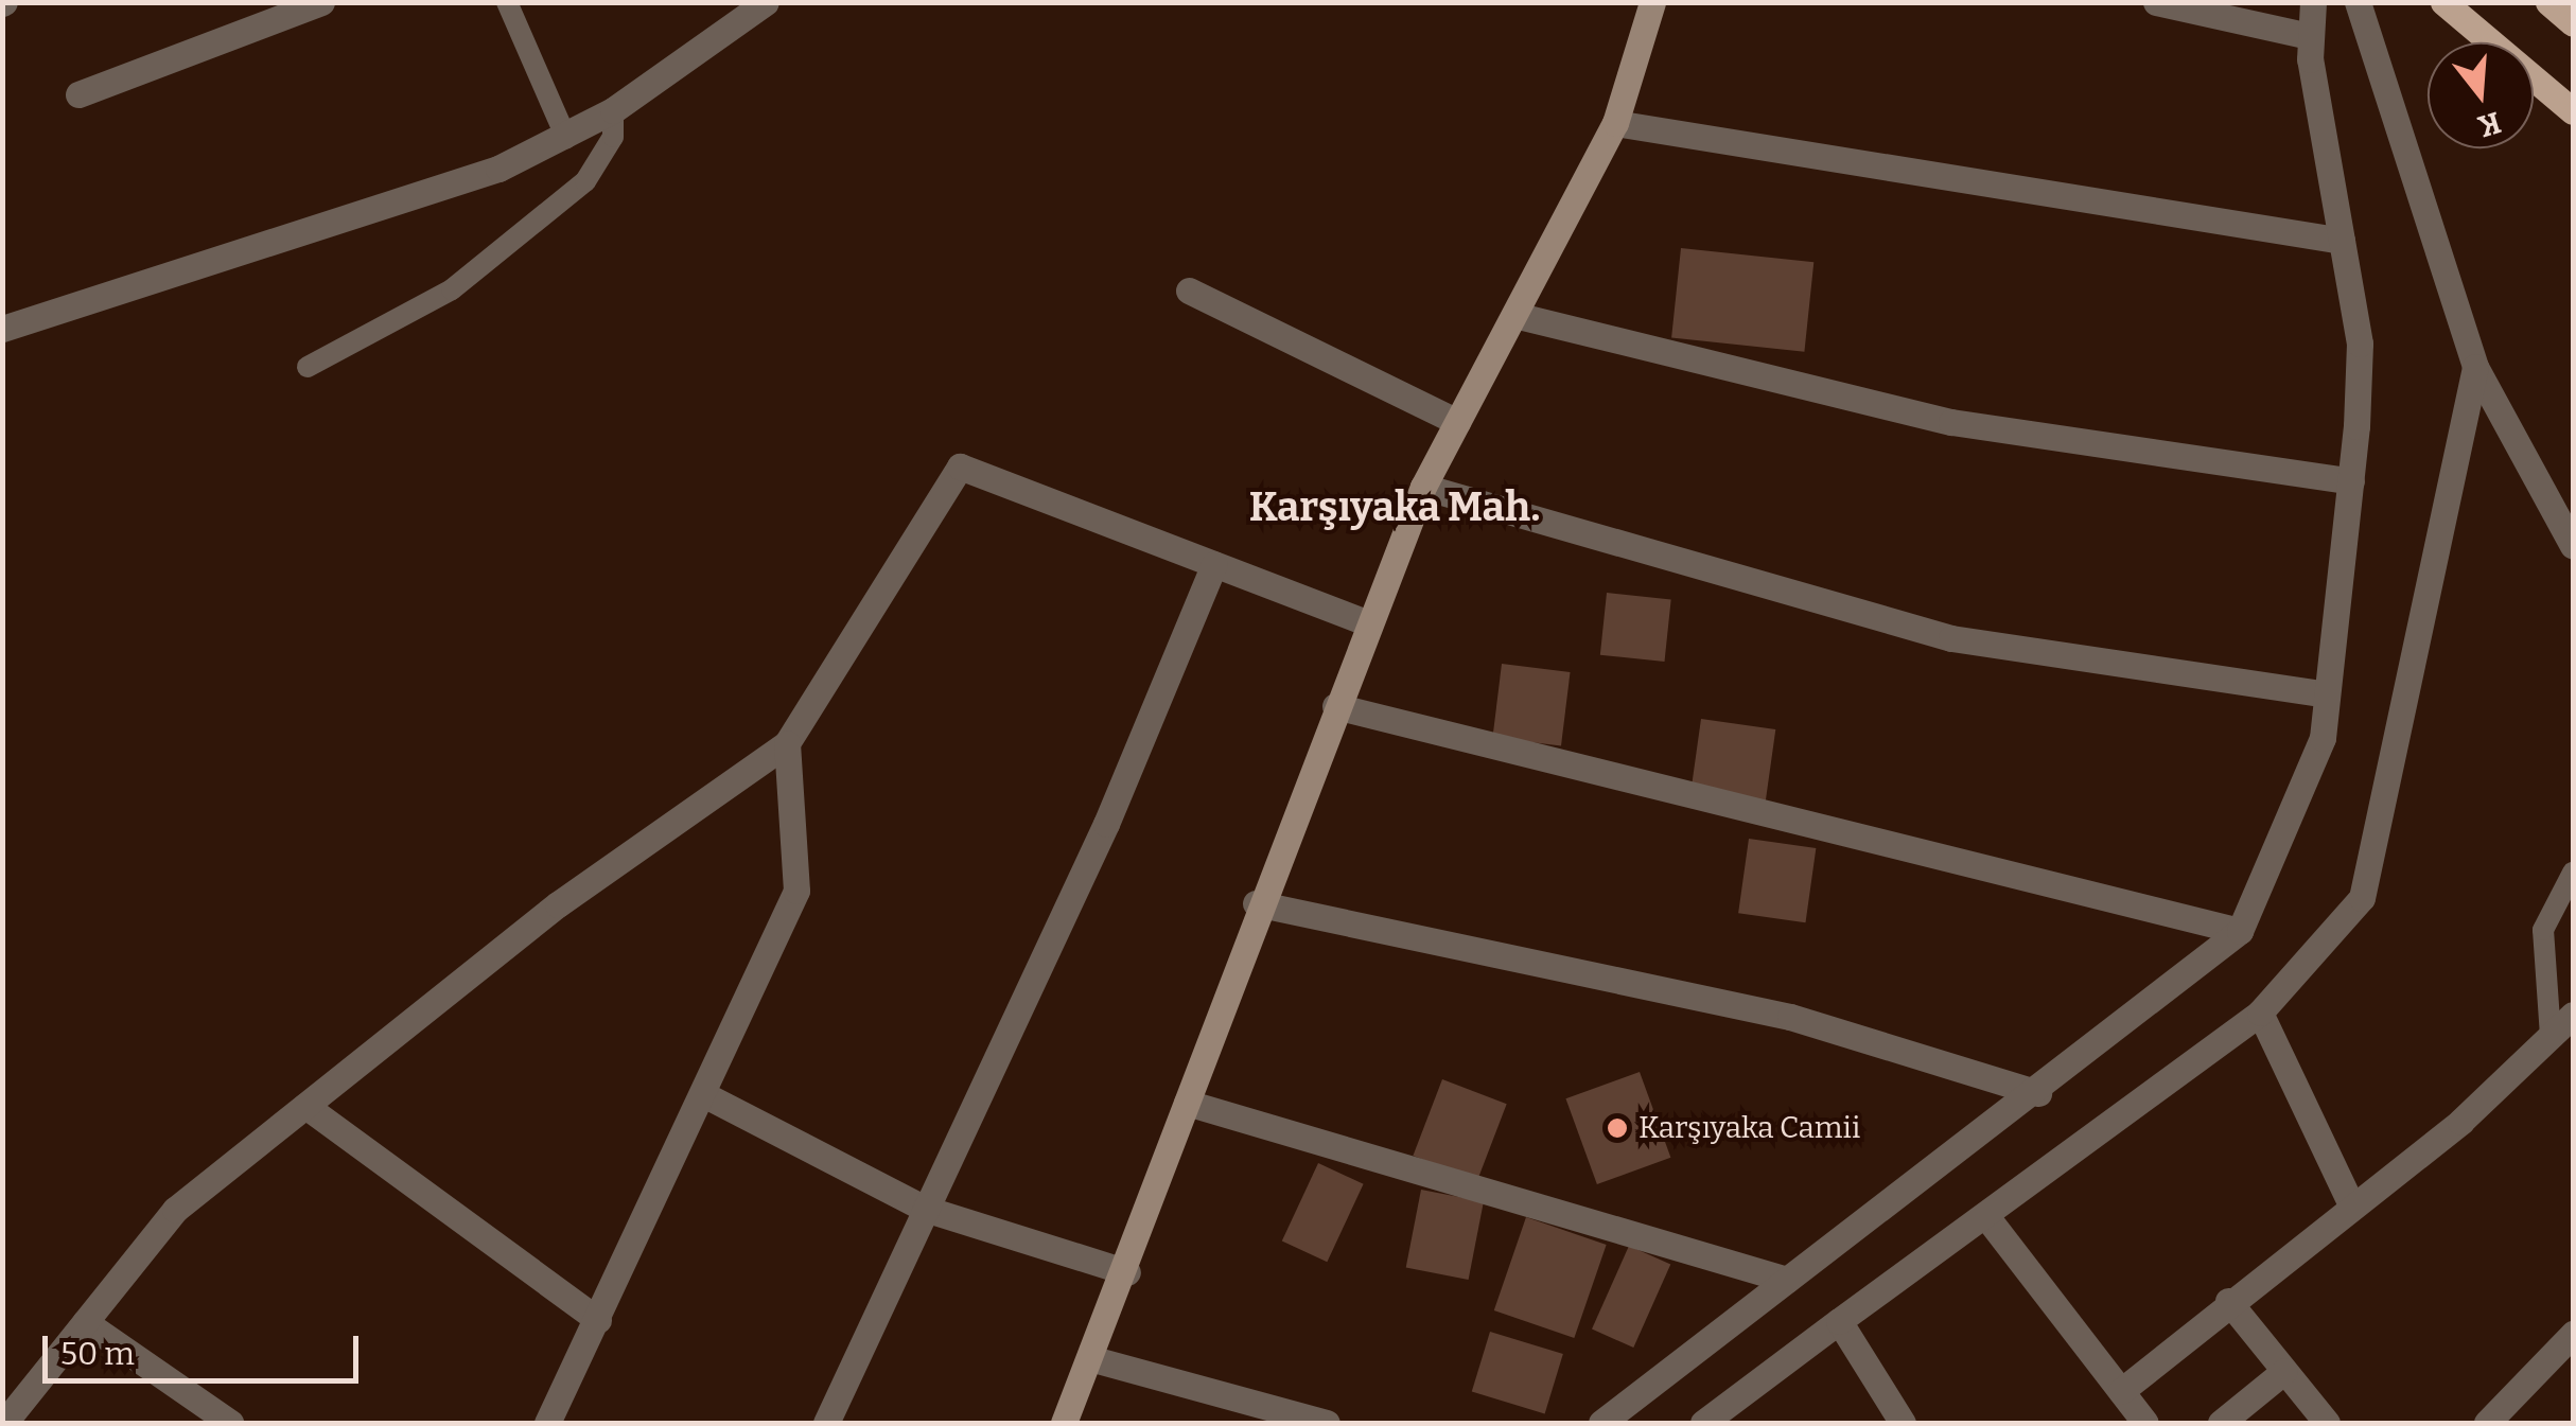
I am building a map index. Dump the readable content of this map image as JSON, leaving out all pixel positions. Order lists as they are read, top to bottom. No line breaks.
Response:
{"districts":["Karşıyaka Mah."],"places":["Karşıyaka Camii"],"scale_bar":"50 m","north":"bottom"}
